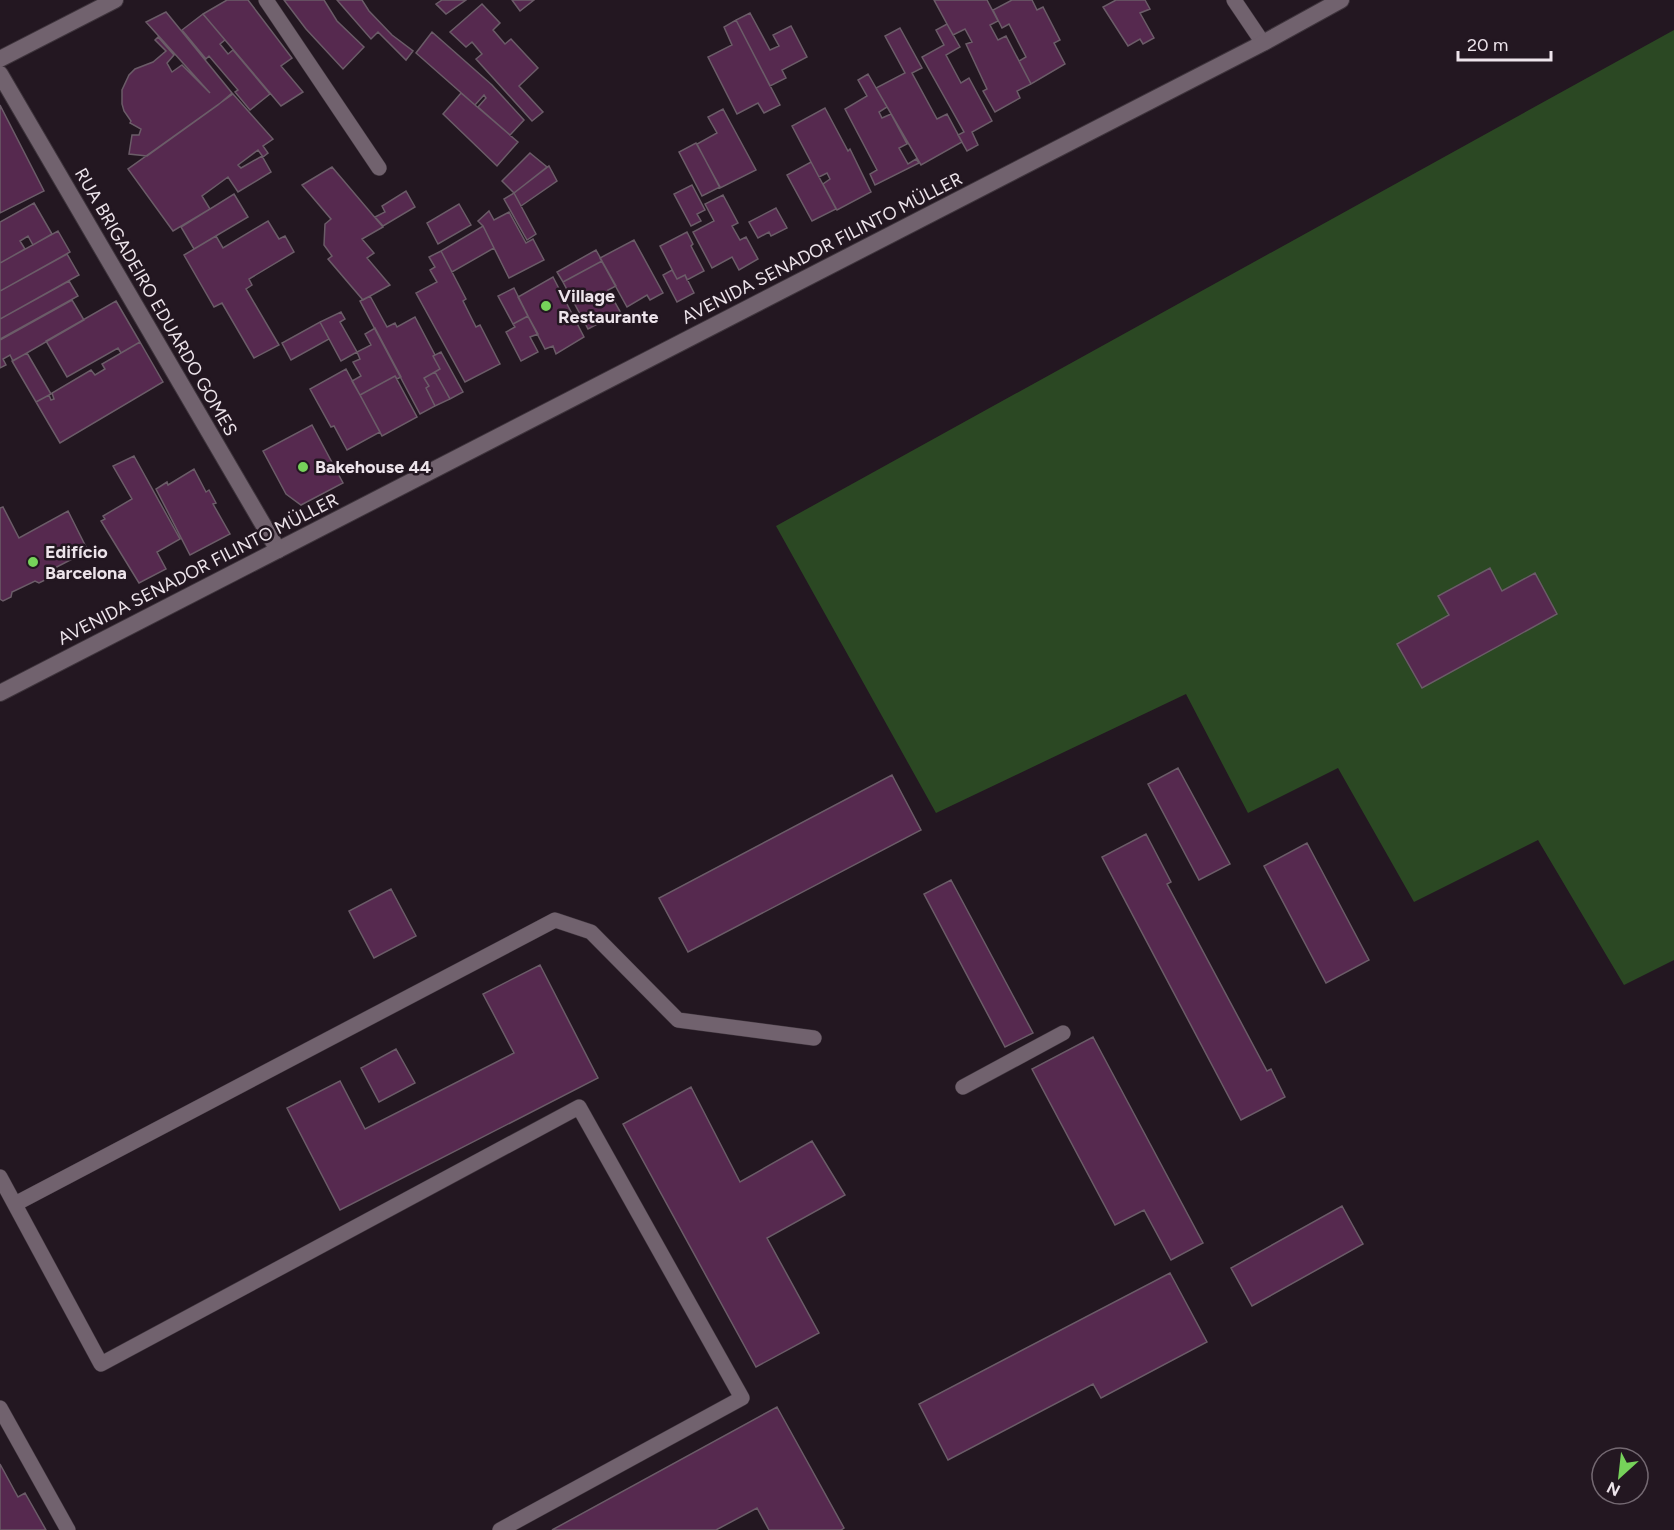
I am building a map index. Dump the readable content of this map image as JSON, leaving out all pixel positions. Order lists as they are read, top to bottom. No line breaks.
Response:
{"streets":{"street":["AVENIDA SENADOR FILINTO MÜLLER","RUA BRIGADEIRO EDUARDO GOMES"]},"crossings":[["AVENIDA SENADOR FILINTO MÜLLER","RUA BRIGADEIRO EDUARDO GOMES"]],"places":["Village Restaurante","Bakehouse 44","Edifício Barcelona"],"scale_bar":"20 m","north":"bottom left"}
